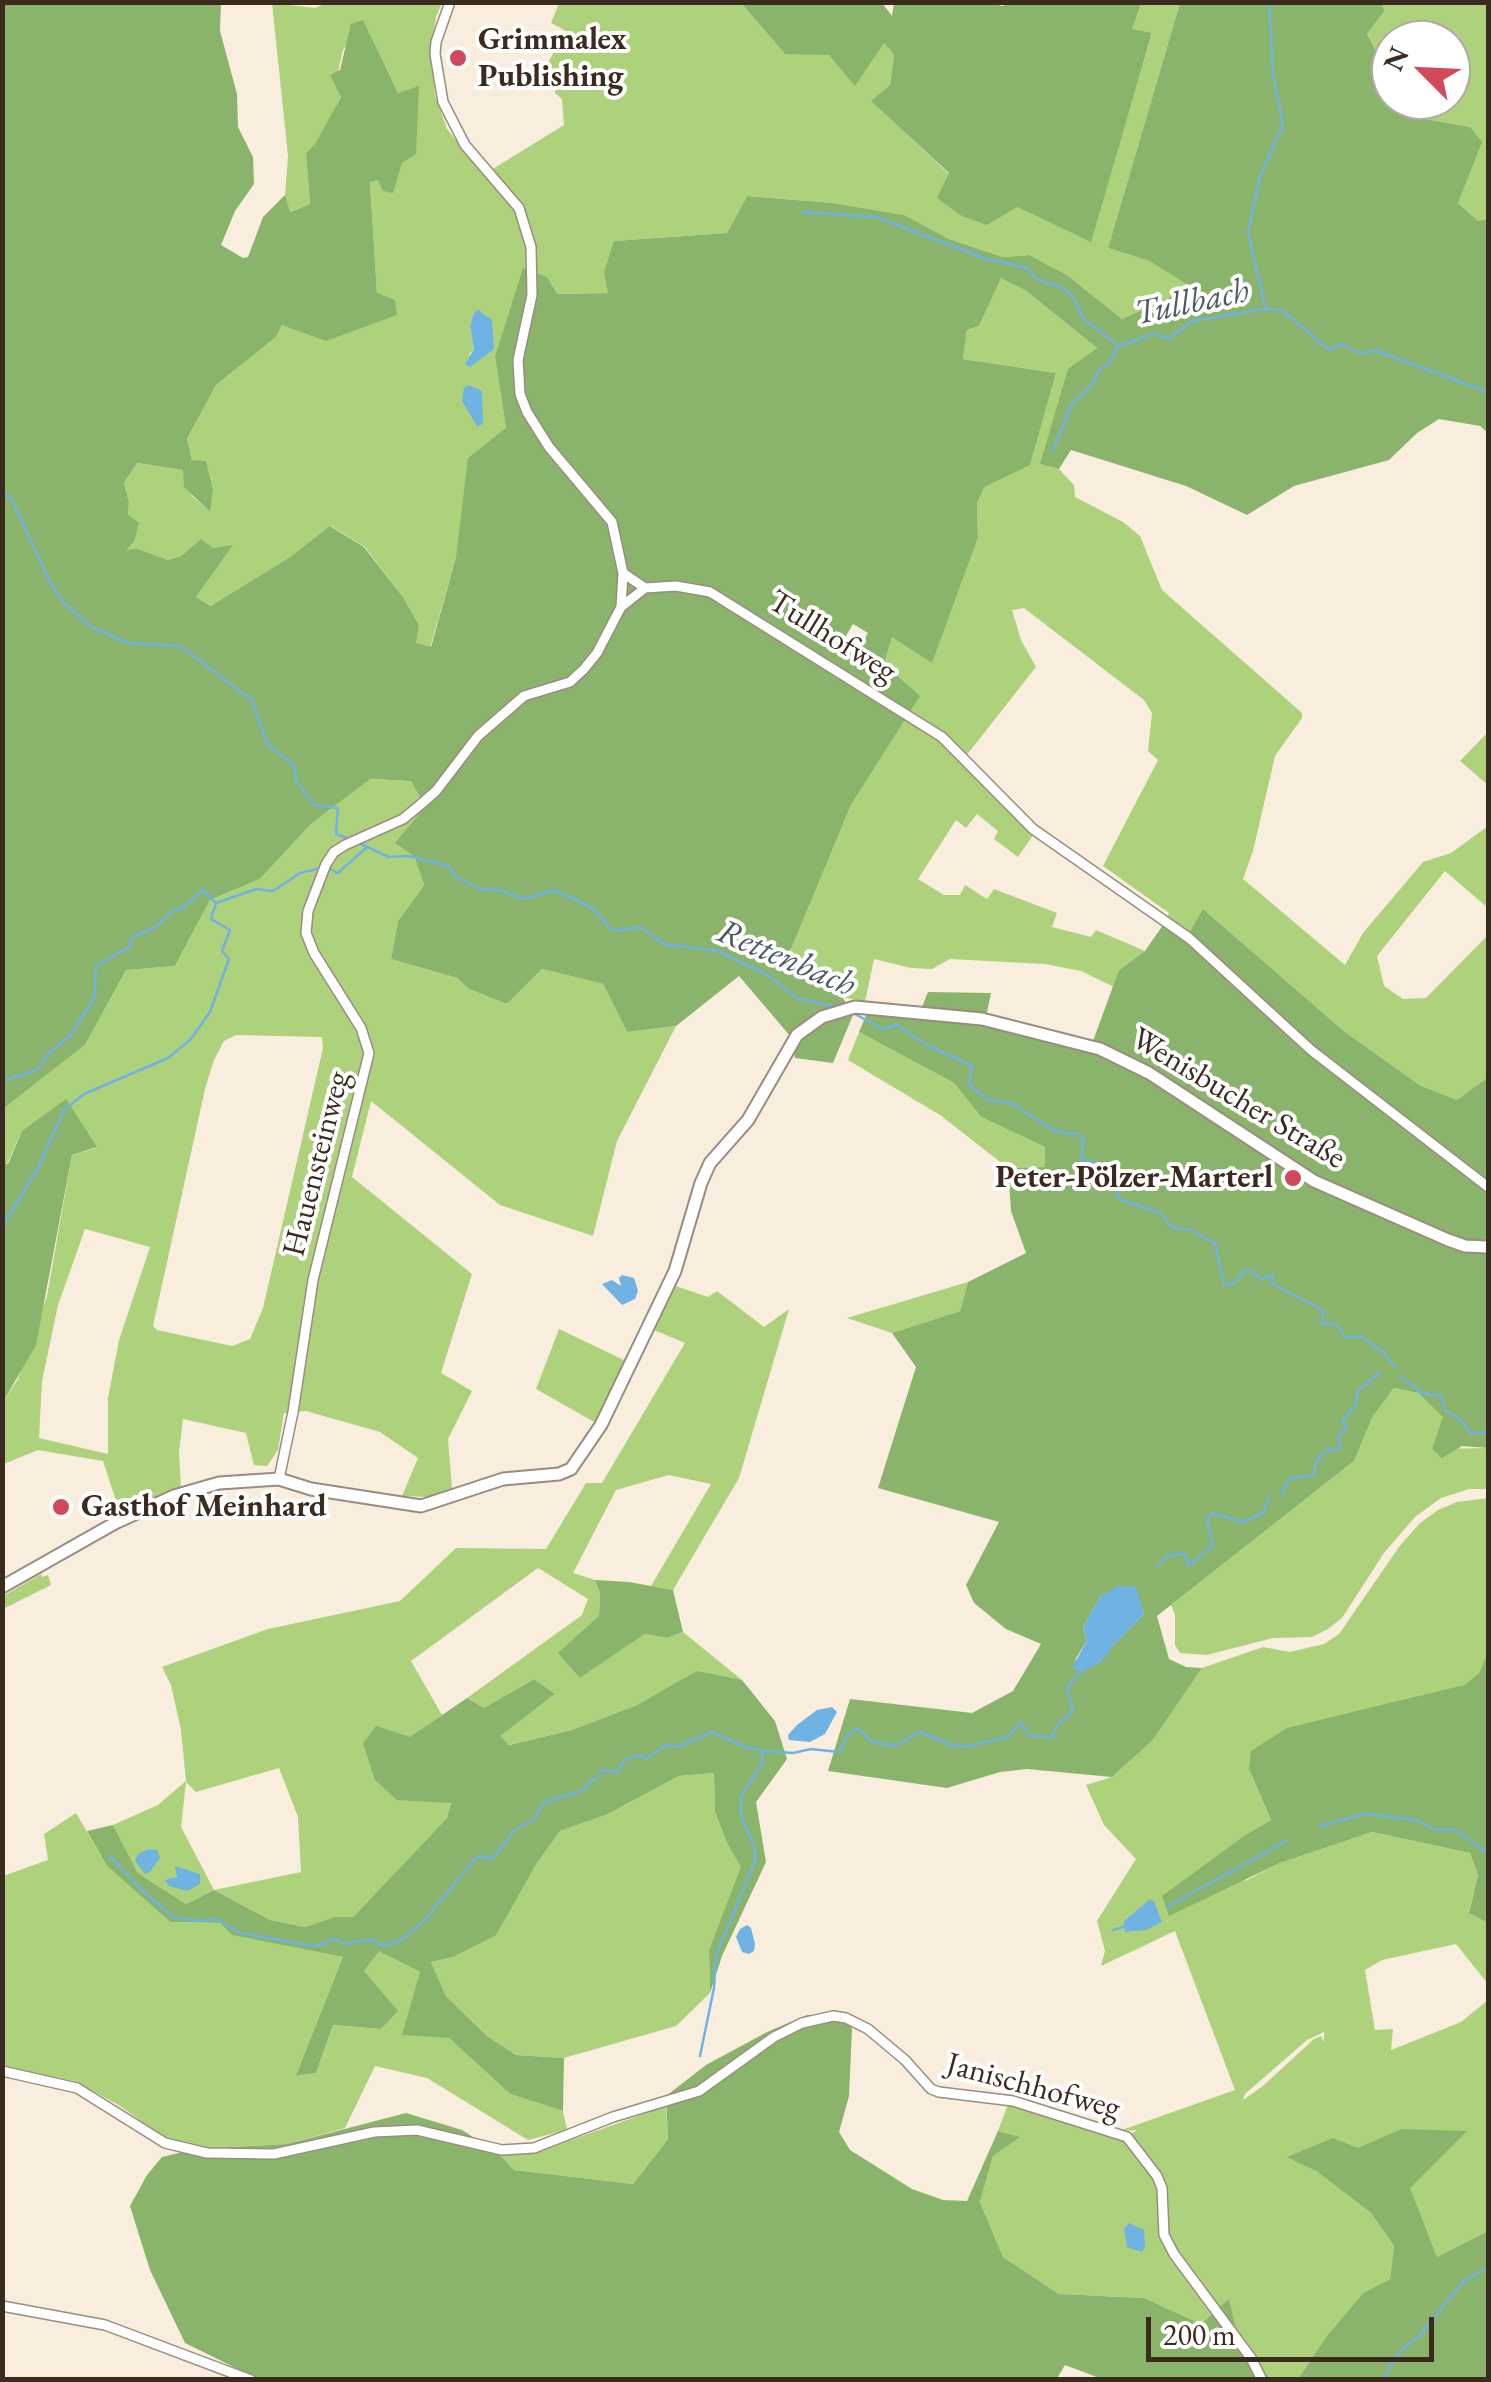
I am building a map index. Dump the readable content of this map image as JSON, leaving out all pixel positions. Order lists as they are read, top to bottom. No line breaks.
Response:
{"streets":{"street":["Tullhofweg","Wenisbucher Straße","Hauensteinweg","Janischhofweg"]},"crossings":[["Tullhofweg","Hauensteinweg"],["Wenisbucher Straße","Hauensteinweg"]],"water":["Tullbach","Rettenbach"],"places":["Grimmalex Publishing","Peter-Pölzer-Marterl","Gasthof Meinhard"],"scale_bar":"200 m","north":"top left"}
